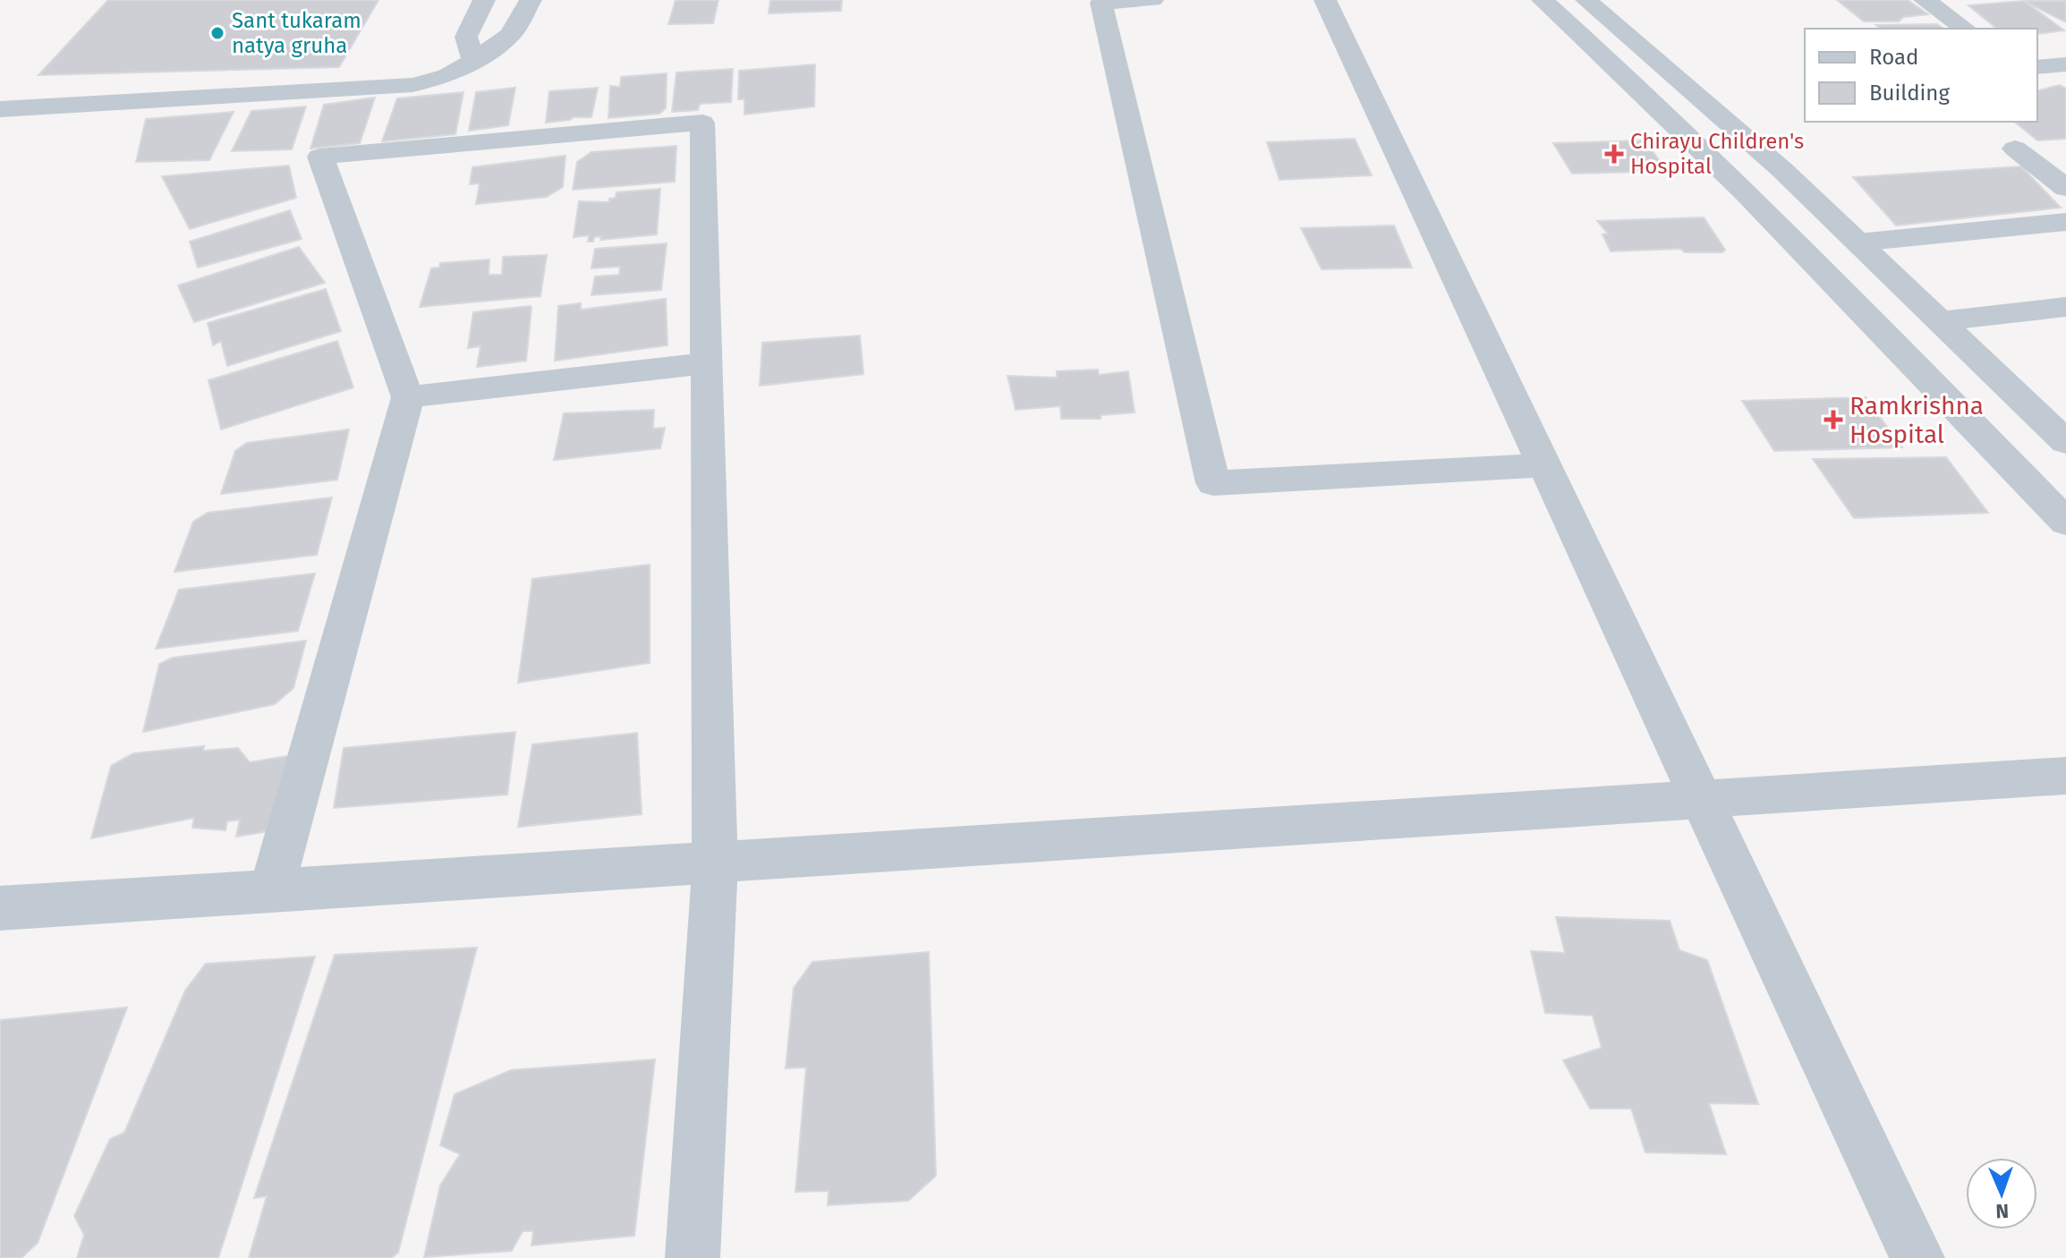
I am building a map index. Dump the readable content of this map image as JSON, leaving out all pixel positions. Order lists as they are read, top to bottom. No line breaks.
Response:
{"places":{"other":["Sant tukaram natya gruha"],"health":["Chirayu Children's Hospital","Ramkrishna Hospital"]},"legend":["Road","Building"],"north":"bottom"}
